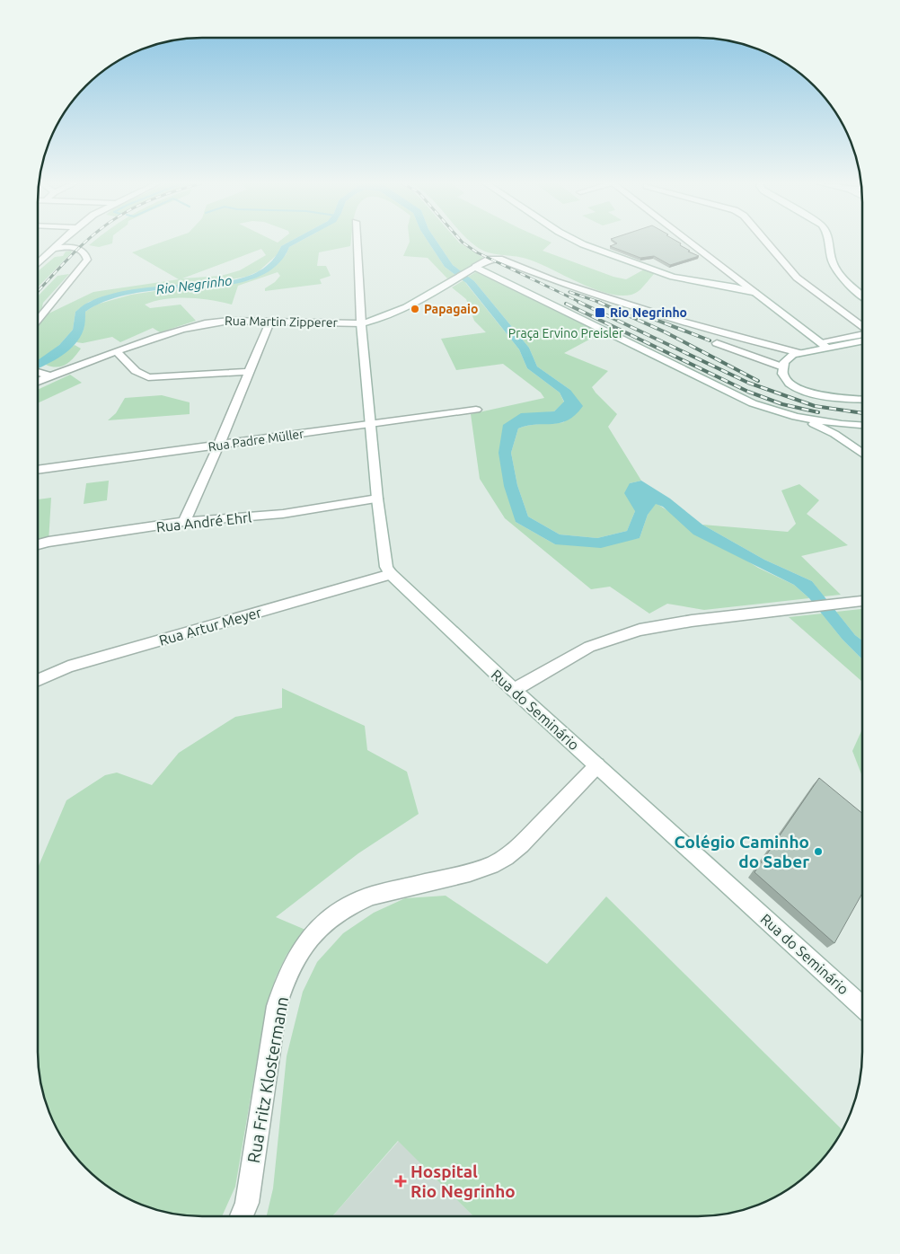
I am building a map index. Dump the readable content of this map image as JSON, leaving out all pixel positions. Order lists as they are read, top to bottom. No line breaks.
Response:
{"streets":{"street":["Rua Martin Zipperer","Rua Padre Müller","Rua André Ehrl","Rua Artur Meyer","Rua do Seminário","Rua Fritz Klostermann"]},"crossings":[["Rua Artur Meyer","Rua do Seminário"],["Rua do Seminário","Rua Fritz Klostermann"]],"water":["Rio Negrinho"],"parks":["Praça Ervino Preisler"],"places":{"other":["Papagaio","Colégio Caminho do Saber"],"transit":["Rio Negrinho"],"health":["Hospital Rio Negrinho"]}}
